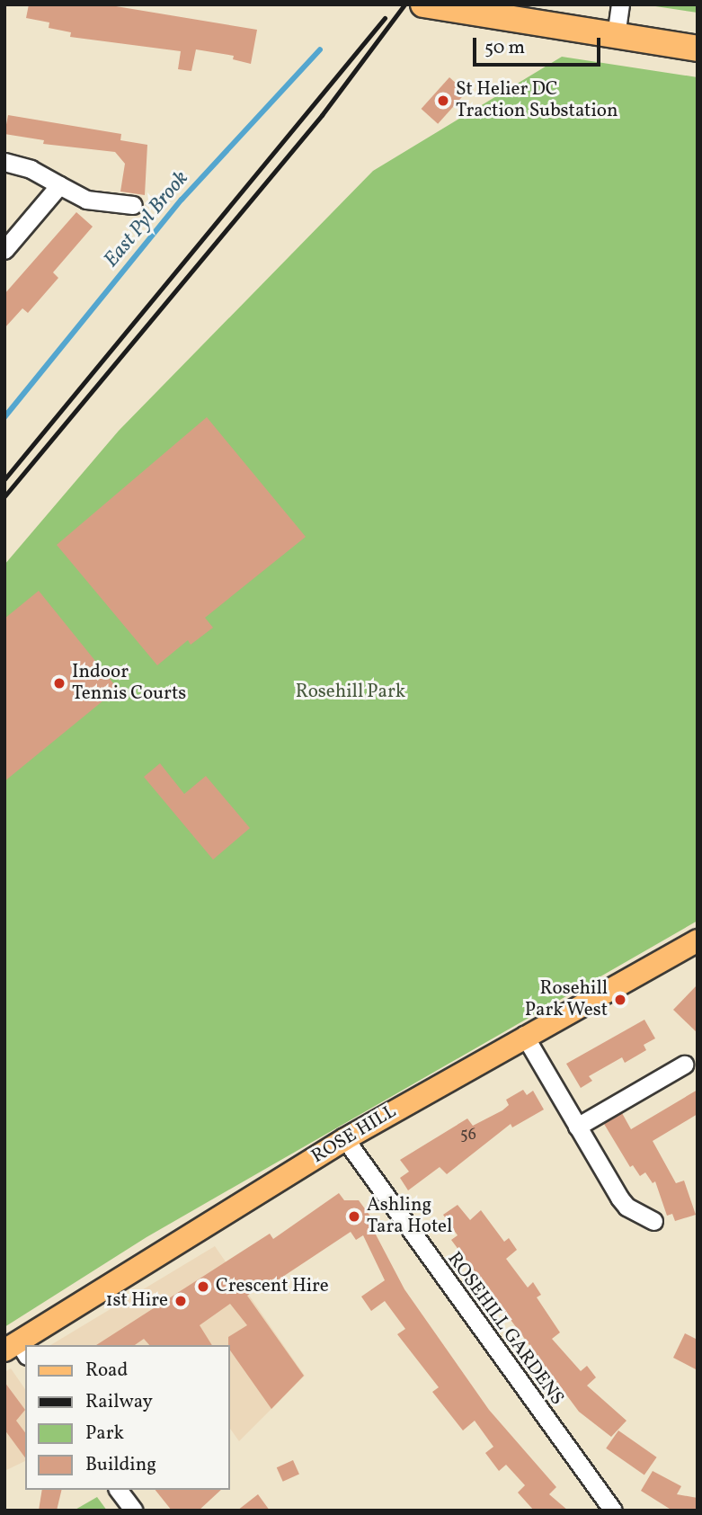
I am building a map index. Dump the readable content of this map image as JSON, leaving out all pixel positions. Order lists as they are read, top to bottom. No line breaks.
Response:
{"streets":{"main road":["ROSE HILL"],"street":["ROSEHILL GARDENS"]},"crossings":[["ROSE HILL","ROSEHILL GARDENS"]],"water":["East Pyl Brook"],"parks":["Rosehill Park"],"places":["St Helier DC Traction Substation","Indoor Tennis Courts","Rosehill Park West","Ashling Tara Hotel","Crescent Hire","1st Hire"],"house_numbers":["56"],"legend":["Road","Railway","Park","Building"],"scale_bar":"50 m"}
